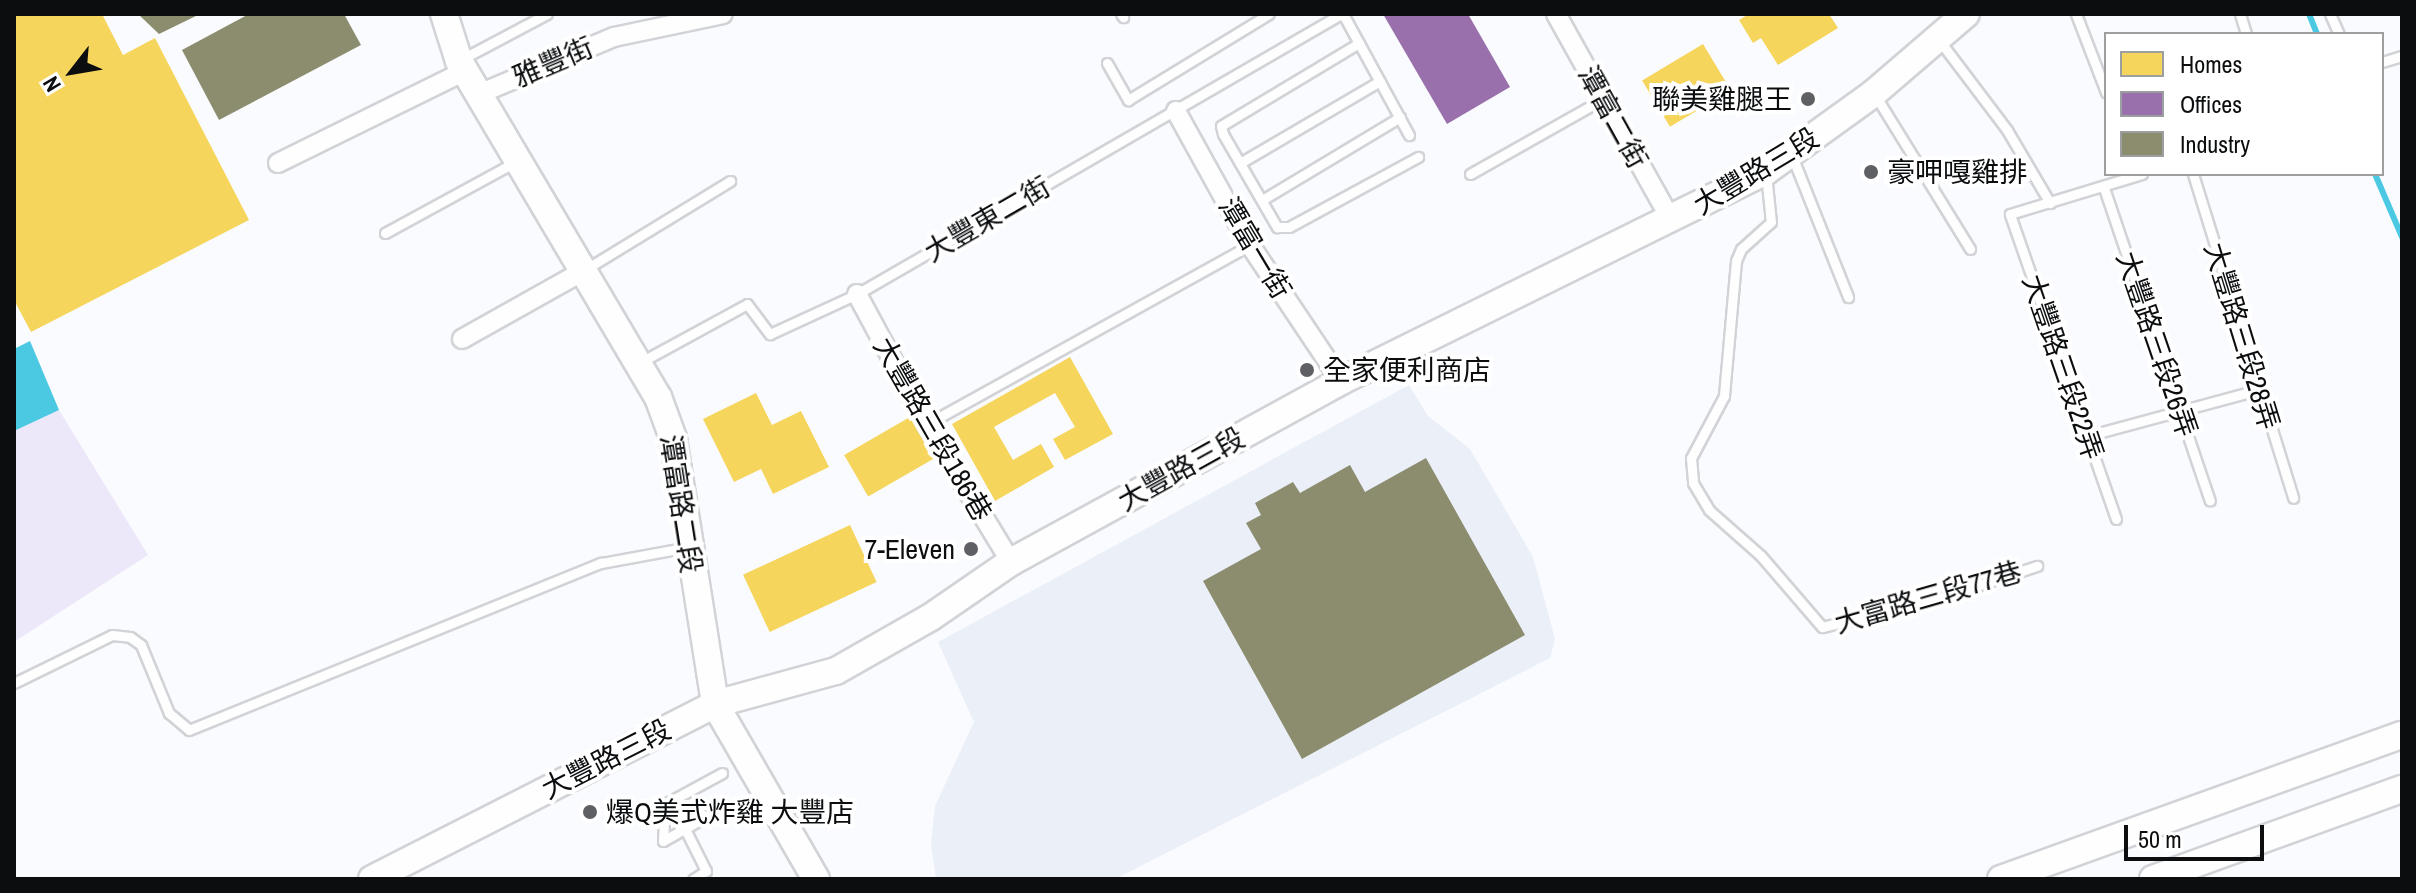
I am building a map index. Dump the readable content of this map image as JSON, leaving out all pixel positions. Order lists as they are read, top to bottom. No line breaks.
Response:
{"streets":{"street":["雅豐街","潭富二街","大豐路三段","潭富一街","大豐路三段186巷","潭富路二段"],"lane":["大豐東二街","大豐路三段28弄","大豐路三段26弄","大豐路三段22弄","大富路三段77巷"]},"crossings":[["雅豐街","潭富路二段"],["潭富二街","大豐路三段"],["大豐路三段","潭富一街"],["大豐路三段","大豐路三段186巷"],["大豐路三段","潭富路二段"],["大豐路三段","大富路三段77巷"],["大豐東二街","潭富一街"],["大豐東二街","大豐路三段186巷"],["大豐東二街","潭富路二段"]],"places":["聯美雞腿王","豪呷嘎雞排","全家便利商店","7-Eleven","爆Q美式炸雞 大豐店"],"legend":["Homes","Offices","Industry"],"scale_bar":"50 m","north":"bottom left"}
